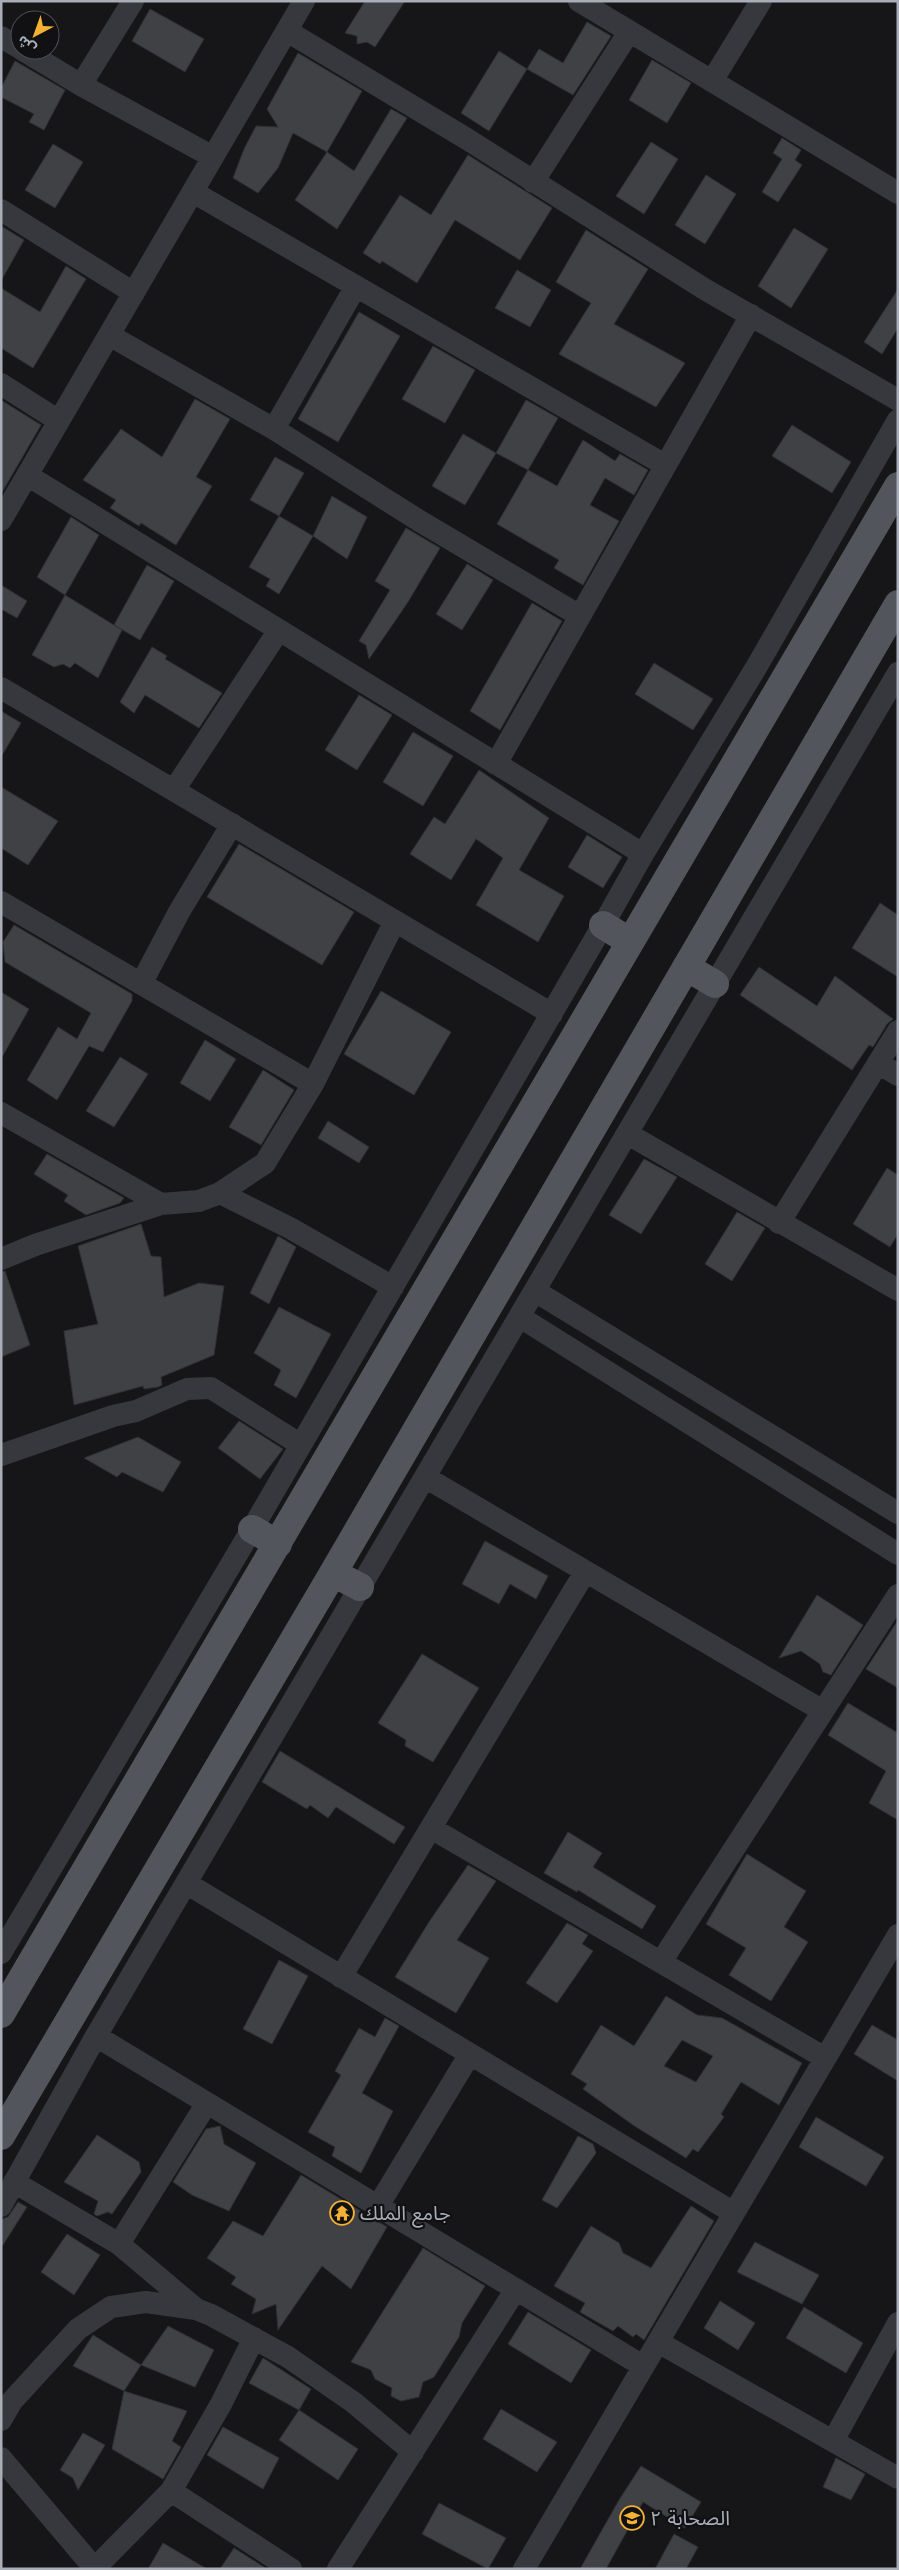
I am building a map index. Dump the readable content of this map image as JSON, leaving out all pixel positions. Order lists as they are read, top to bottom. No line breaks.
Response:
{"places":{"temple":["جامع الملك"],"school or university":["الصحابة ٢"]},"north":"bottom left"}
